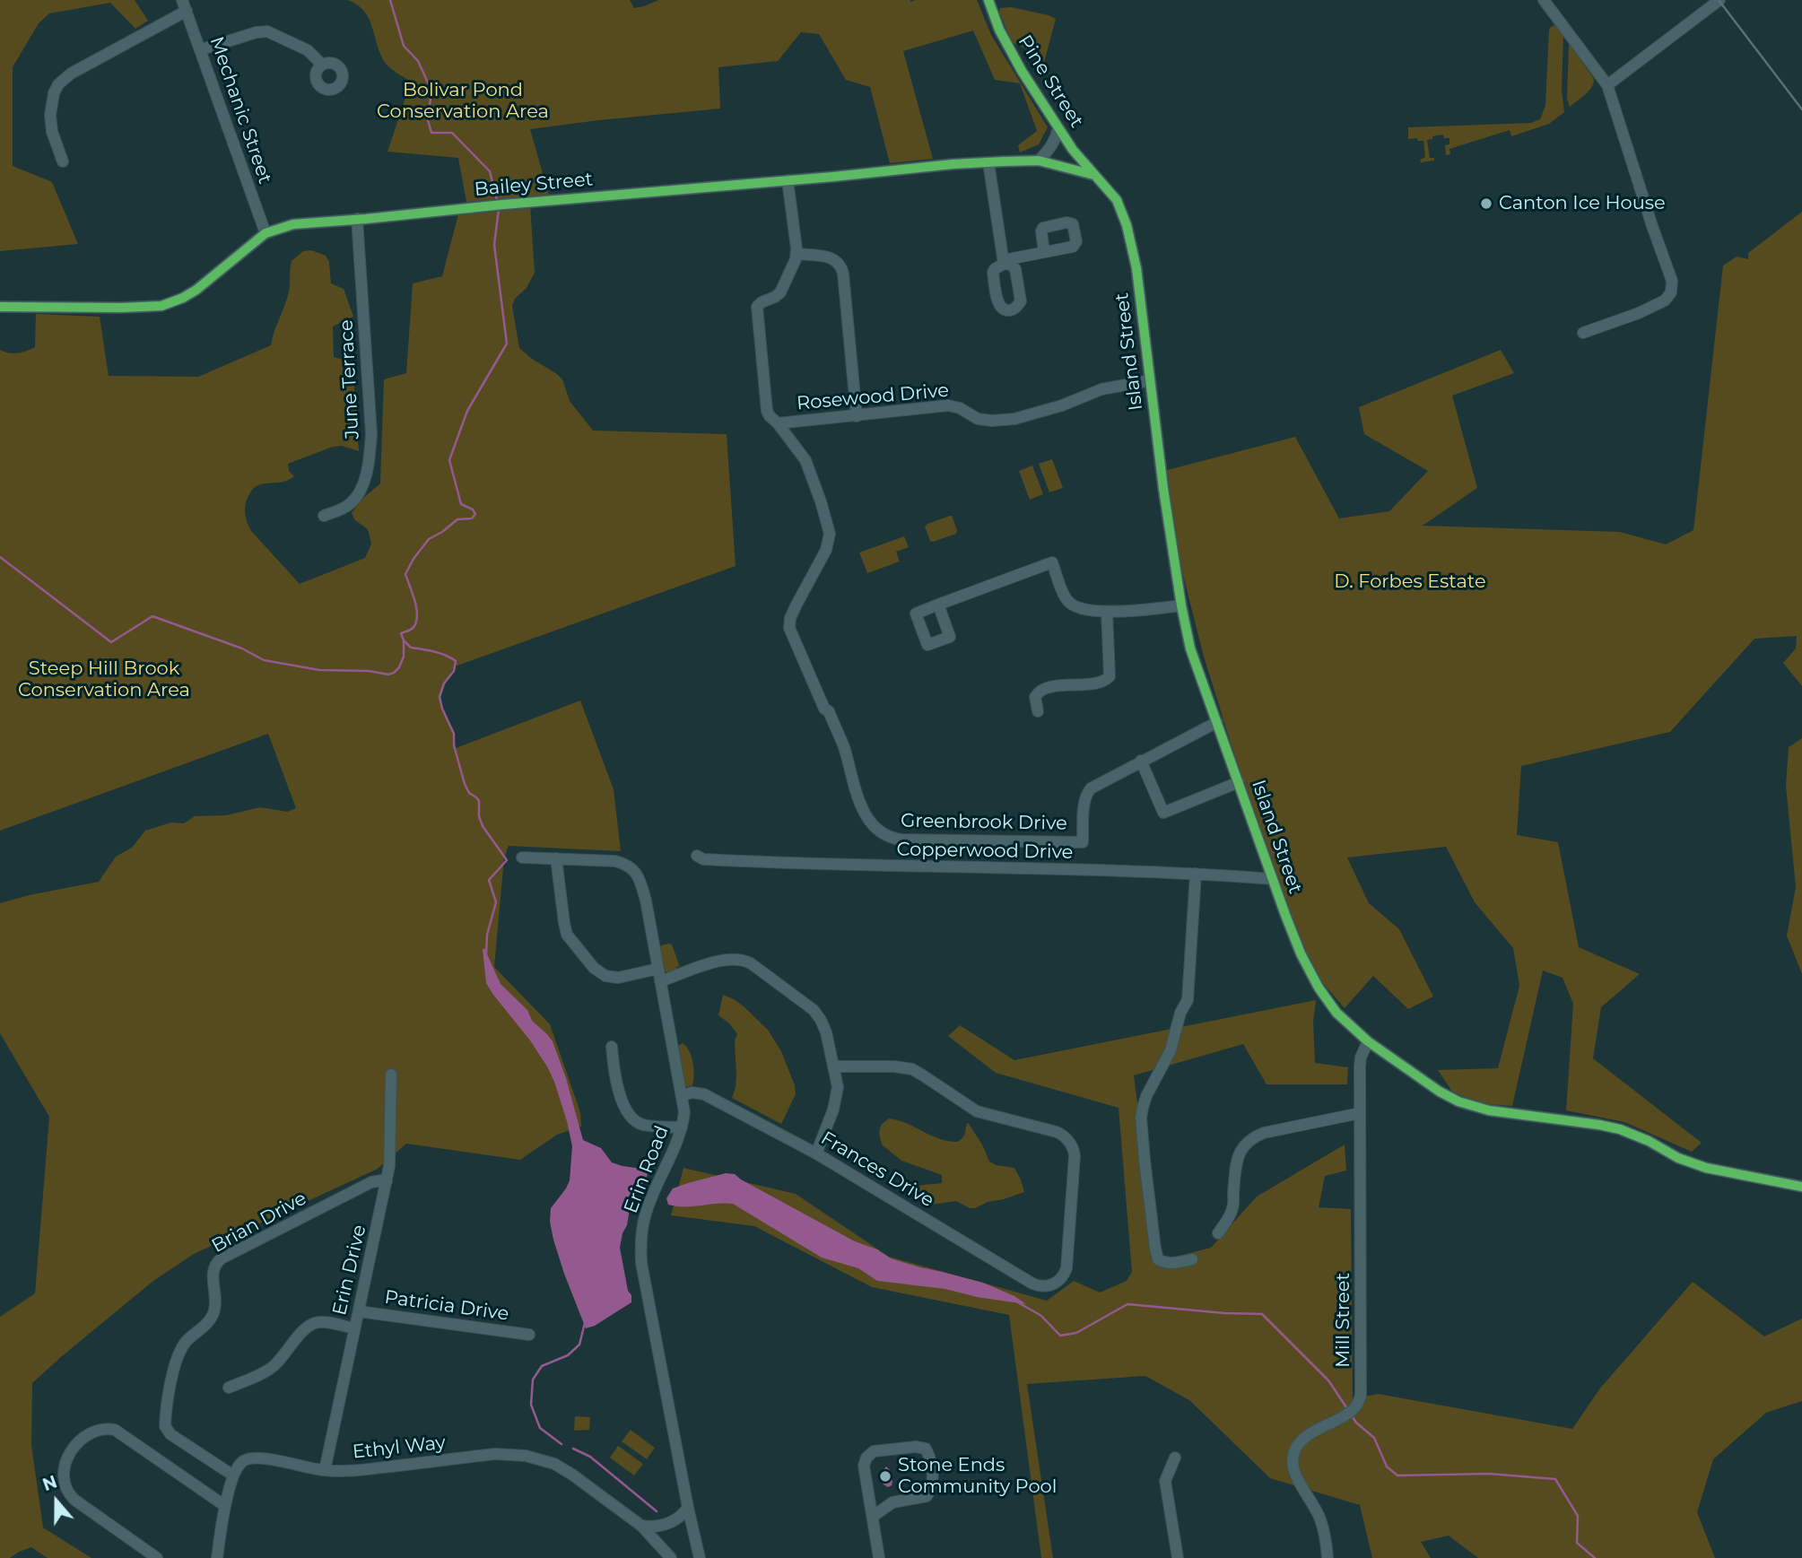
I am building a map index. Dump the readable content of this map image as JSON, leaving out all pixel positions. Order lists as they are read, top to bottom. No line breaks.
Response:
{"streets":{"street":["Pine Street","Mechanic Street","Bailey Street","Island Street","June Terrace","Rosewood Drive","Greenbrook Drive","Copperwood Drive","Erin Road","Frances Drive","Brian Drive","Erin Drive","Patricia Drive","Mill Street","Ethyl Way"]},"crossings":[["Pine Street","Bailey Street"],["Pine Street","Island Street"],["Mechanic Street","Bailey Street"],["Bailey Street","Island Street"],["Bailey Street","June Terrace"],["Bailey Street","Greenbrook Drive"],["Island Street","Rosewood Drive"],["Island Street","Greenbrook Drive"],["Island Street","Copperwood Drive"],["Island Street","Mill Street"],["Rosewood Drive","Greenbrook Drive"],["Erin Road","Frances Drive"],["Brian Drive","Erin Drive"],["Brian Drive","Ethyl Way"],["Erin Drive","Patricia Drive"],["Erin Drive","Ethyl Way"]],"parks":["Bolivar Pond Conservation Area","D. Forbes Estate","Steep Hill Brook Conservation Area"],"places":["Canton Ice House","Stone Ends Community Pool"],"north":"top"}
